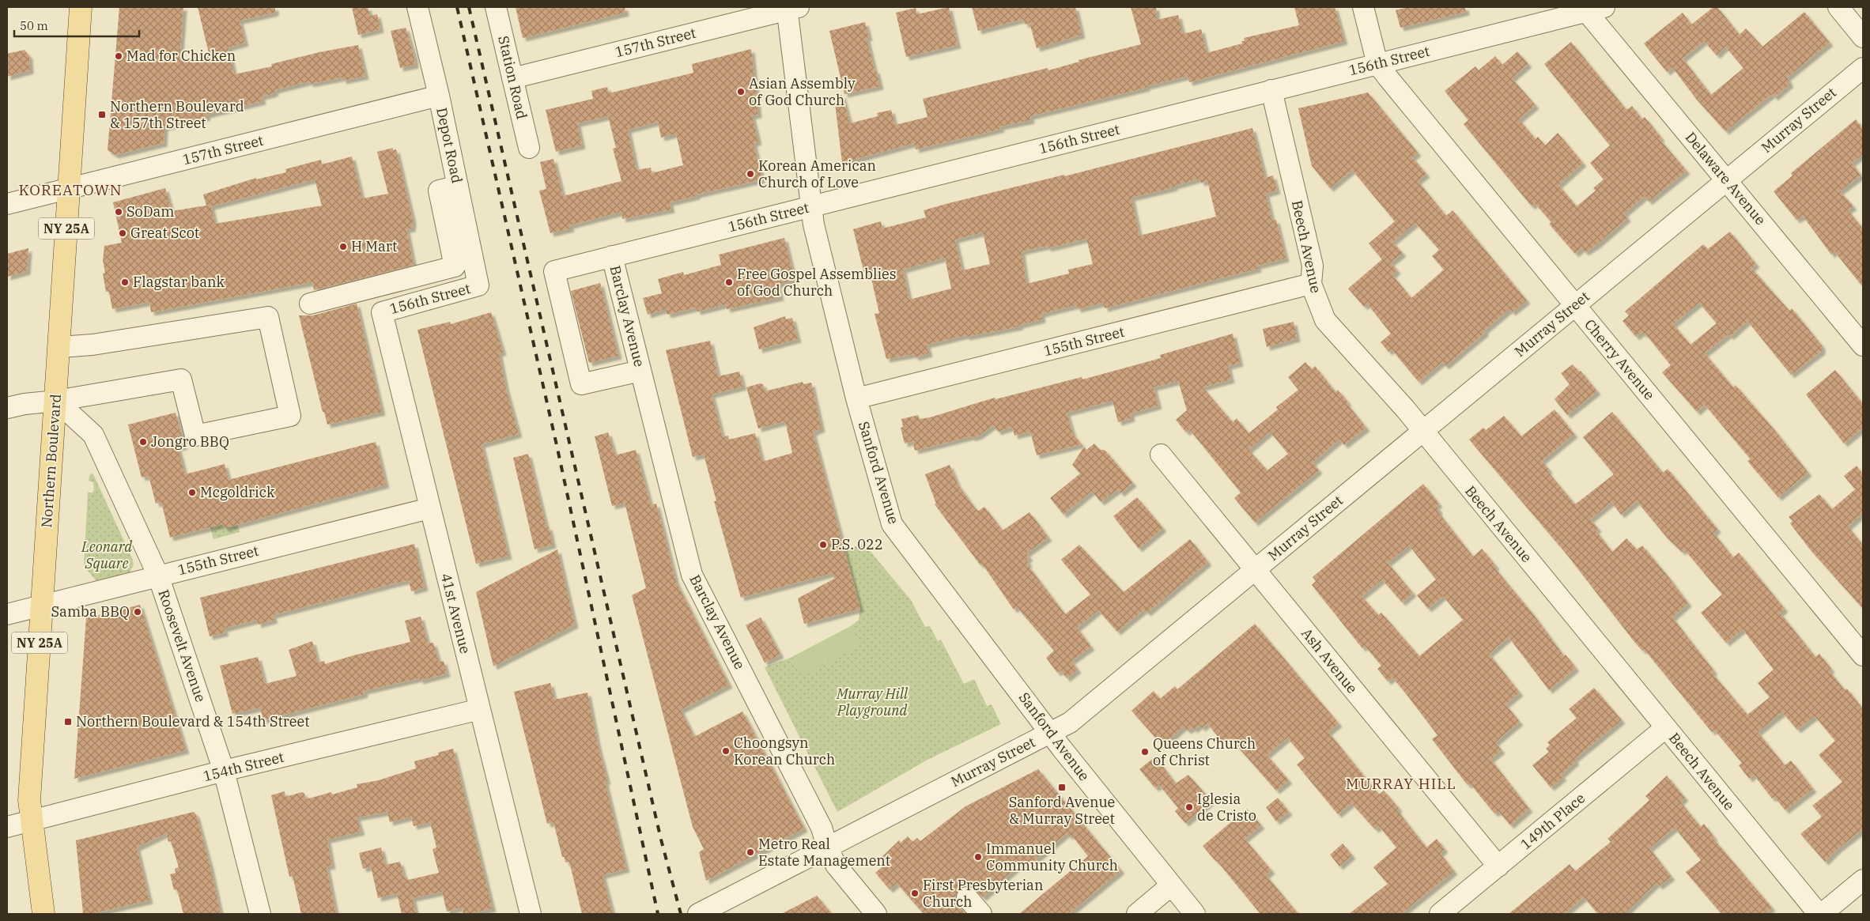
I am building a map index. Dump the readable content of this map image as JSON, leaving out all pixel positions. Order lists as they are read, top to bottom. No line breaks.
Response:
{"streets":{"main road":["NY 25A","Northern Boulevard"],"street":["157th Street","156th Street","Station Road","Murray Street","Depot Road","Delaware Avenue","Beech Avenue","Barclay Avenue","155th Street","Cherry Avenue","Sanford Avenue","41st Avenue","Roosevelt Avenue","Ash Avenue","154th Street","149th Place"]},"crossings":[["157th Street","Station Road"],["157th Street","Depot Road"],["157th Street","Northern Boulevard"],["157th Street","Sanford Avenue"],["156th Street","Depot Road"],["156th Street","Delaware Avenue"],["156th Street","Beech Avenue"],["156th Street","Barclay Avenue"],["156th Street","Cherry Avenue"],["156th Street","Sanford Avenue"],["156th Street","41st Avenue"],["Murray Street","Delaware Avenue"],["Murray Street","Beech Avenue"],["Murray Street","Barclay Avenue"],["Murray Street","Cherry Avenue"],["Murray Street","Sanford Avenue"],["Murray Street","Ash Avenue"],["Beech Avenue","155th Street"],["Beech Avenue","149th Place"],["155th Street","Northern Boulevard"],["155th Street","Sanford Avenue"],["155th Street","41st Avenue"],["155th Street","Roosevelt Avenue"],["Northern Boulevard","Roosevelt Avenue"],["Northern Boulevard","154th Street"],["41st Avenue","154th Street"],["Roosevelt Avenue","154th Street"],["Ash Avenue","149th Place"]],"districts":["KOREATOWN","MURRAY HILL"],"parks":["Leonard Square","Murray Hill Playground"],"places":{"other":["Mad for Chicken","Asian Assembly of God Church","Korean American Church of Love","SoDam","Great Scot","H Mart","Flagstar bank","Free Gospel Assemblies of God Church","Jongro BBQ","Mcgoldrick","P.S. 022","Samba BBQ","Choongsyn Korean Church","Queens Church of Christ","Iglesia de Cristo","Metro Real Estate Management","Immanuel Community Church","First Presbyterian Church"],"transit":["Northern Boulevard & 157th Street","Northern Boulevard & 154th Street","Sanford Avenue & Murray Street"]},"scale_bar":"50 m"}
